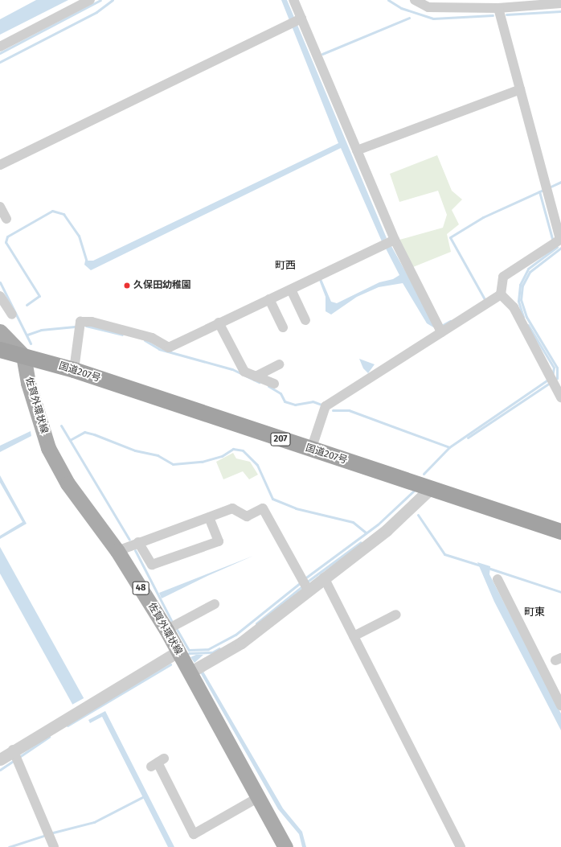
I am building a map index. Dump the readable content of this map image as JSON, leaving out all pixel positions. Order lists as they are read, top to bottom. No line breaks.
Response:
{"streets":{"highway":["国道207号","207"],"main road":["佐賀外環状線","48"]},"crossings":[["国道207号","佐賀外環状線"]],"districts":["町西","町東"],"places":["久保田幼稚園"]}
